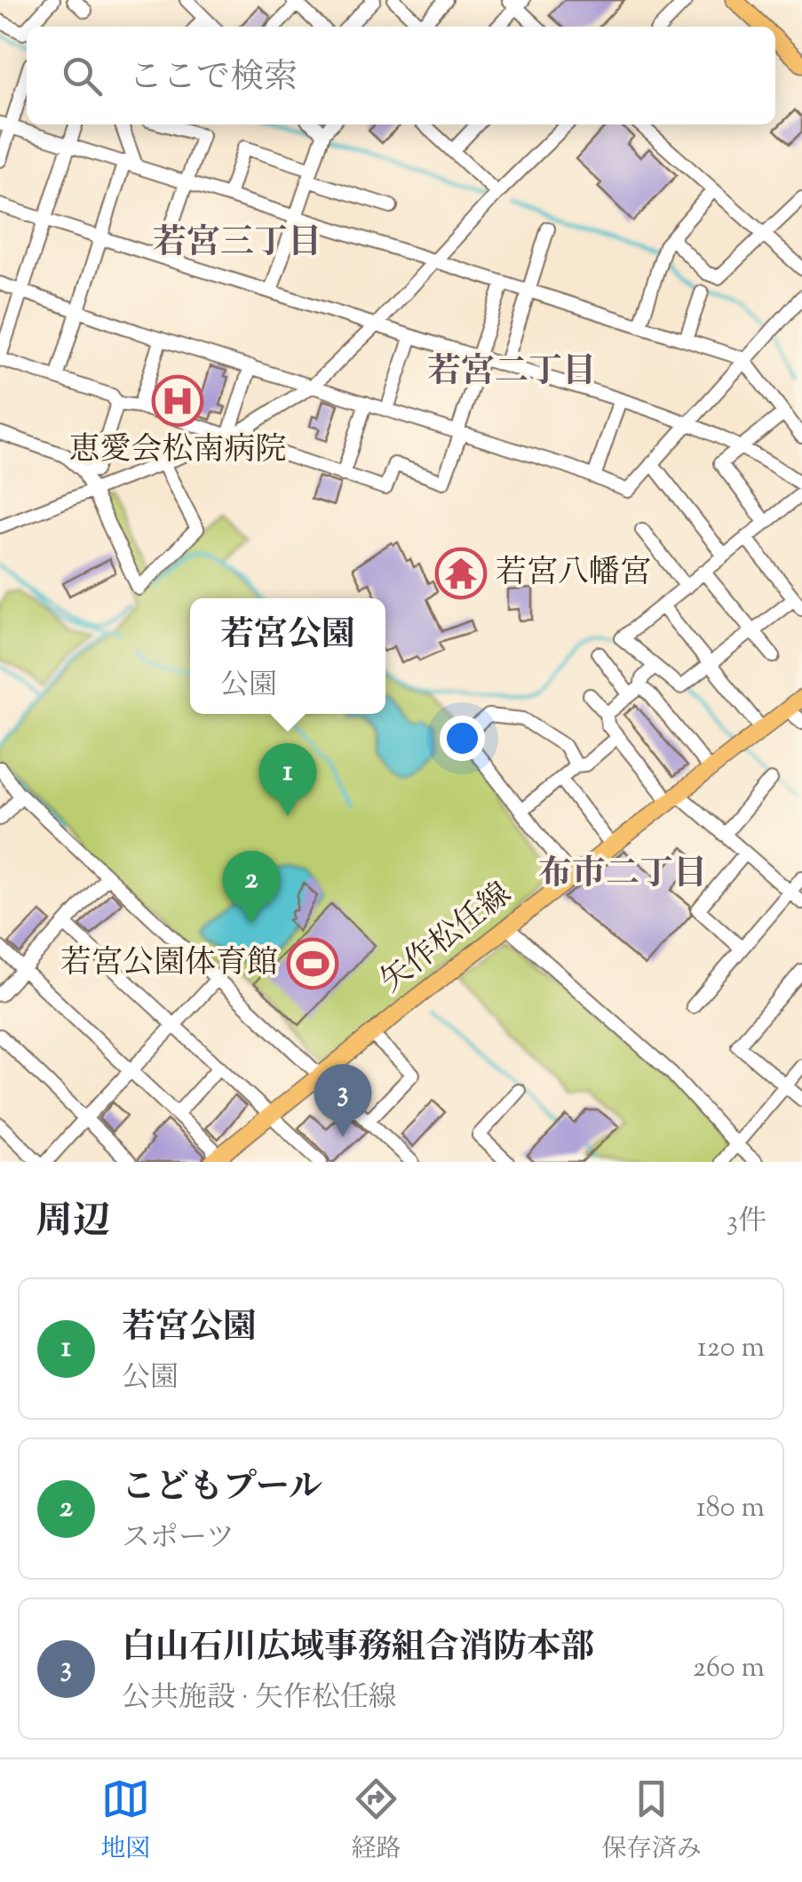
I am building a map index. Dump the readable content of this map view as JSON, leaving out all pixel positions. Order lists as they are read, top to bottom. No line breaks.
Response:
{"streets":{"main road":["矢作松任線"]},"districts":["若宮三丁目","若宮二丁目","布市二丁目"],"places":{"hospital":["恵愛会松南病院"],"temple":["若宮八幡宮"],"sports":["若宮公園体育館"]},"page":{"search":"ここで検索","popup":["若宮公園","公園"],"pins":["1","2","3"],"heading":["周辺","3件"],"list":[{"mark":"1","name":"若宮公園","note":"公園","value":"120 m"},{"mark":"2","name":"こどもプール","note":"スポーツ","value":"180 m"},{"mark":"3","name":"白山石川広域事務組合消防本部","note":"公共施設 · 矢作松任線","value":"260 m"}],"nav":["地図","経路","保存済み"]}}
